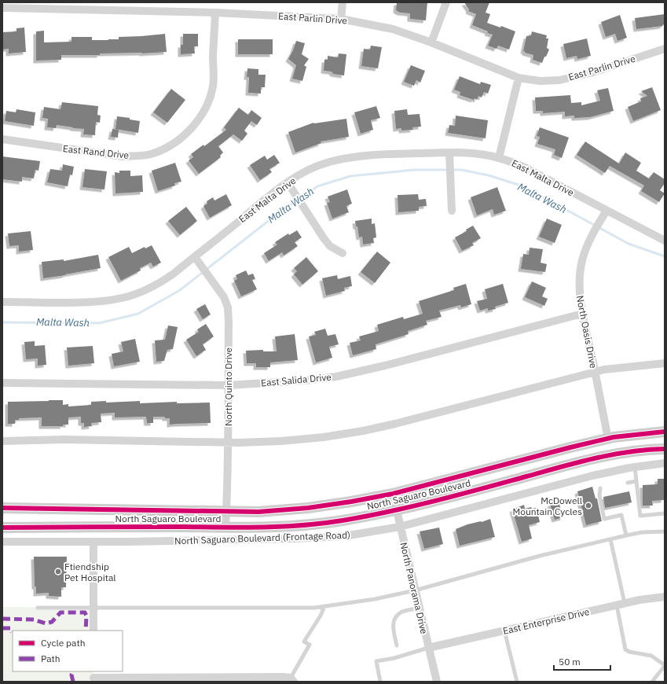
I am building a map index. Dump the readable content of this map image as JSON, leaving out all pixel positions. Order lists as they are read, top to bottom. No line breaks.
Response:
{"streets":{"main road":["North Saguaro Boulevard"],"street":["East Parlin Drive","East Rand Drive","East Malta Drive","North Oasis Drive","East Salida Drive","North Quinto Drive","North Saguaro Boulevard (Frontage Road)","North Panorama Drive","East Enterprise Drive"]},"crossings":[["East Parlin Drive","East Rand Drive"],["East Malta Drive","North Oasis Drive"],["East Malta Drive","North Quinto Drive"],["North Oasis Drive","East Salida Drive"],["North Oasis Drive","North Saguaro Boulevard"],["East Salida Drive","North Quinto Drive"],["North Quinto Drive","North Saguaro Boulevard"],["North Saguaro Boulevard","North Panorama Drive"],["North Saguaro Boulevard (Frontage Road)","North Panorama Drive"],["North Panorama Drive","East Enterprise Drive"]],"water":["Malta Wash"],"places":["McDowell Mountain Cycles","Ftiendship Pet Hospital"],"legend":["Cycle path","Path"],"scale_bar":"50 m"}
